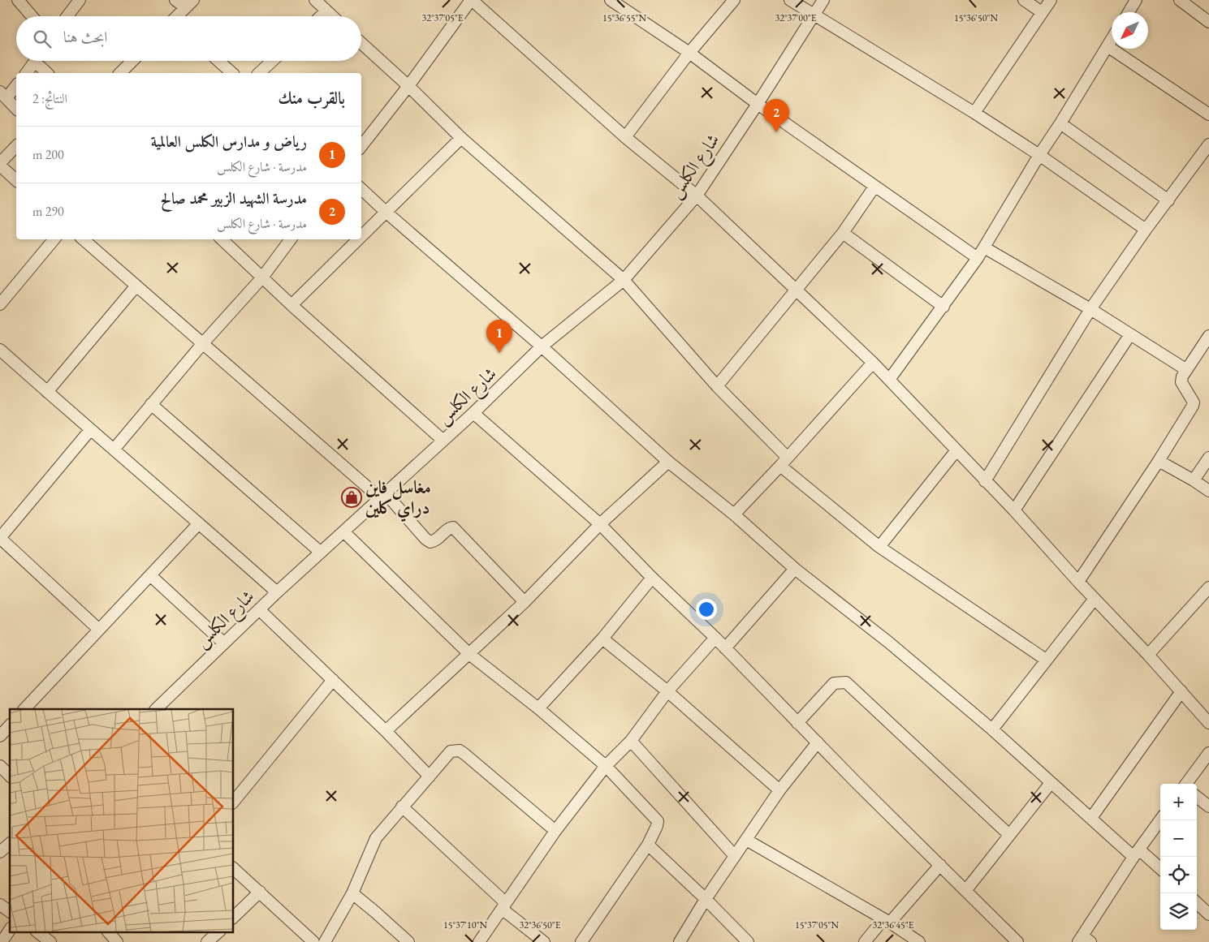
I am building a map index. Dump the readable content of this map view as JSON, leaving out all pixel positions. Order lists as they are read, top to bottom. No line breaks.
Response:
{"streets":{"street":["شارع الكلس"]},"places":{"shop":["مغاسل فاين دراي كلين"]},"north":"bottom left","page":{"search":"ابحث هنا","heading":["بالقرب منك","النتائج: 2"],"pins":["2","1"],"list":[{"mark":"1","name":"رياض و مدارس الكلس العالمية","note":"مدرسة · شارع الكلس","value":"200 m"},{"mark":"2","name":"مدرسة الشهيد الزبير محمد صالح","note":"مدرسة · شارع الكلس","value":"290 m"}],"map_buttons":["+","−"]},"coordinates":["32°37'05\"E","32°37'00\"E","15°36'55\"N","15°36'50\"N","15°37'10\"N","15°37'05\"N","32°36'50\"E","32°36'45\"E"]}
